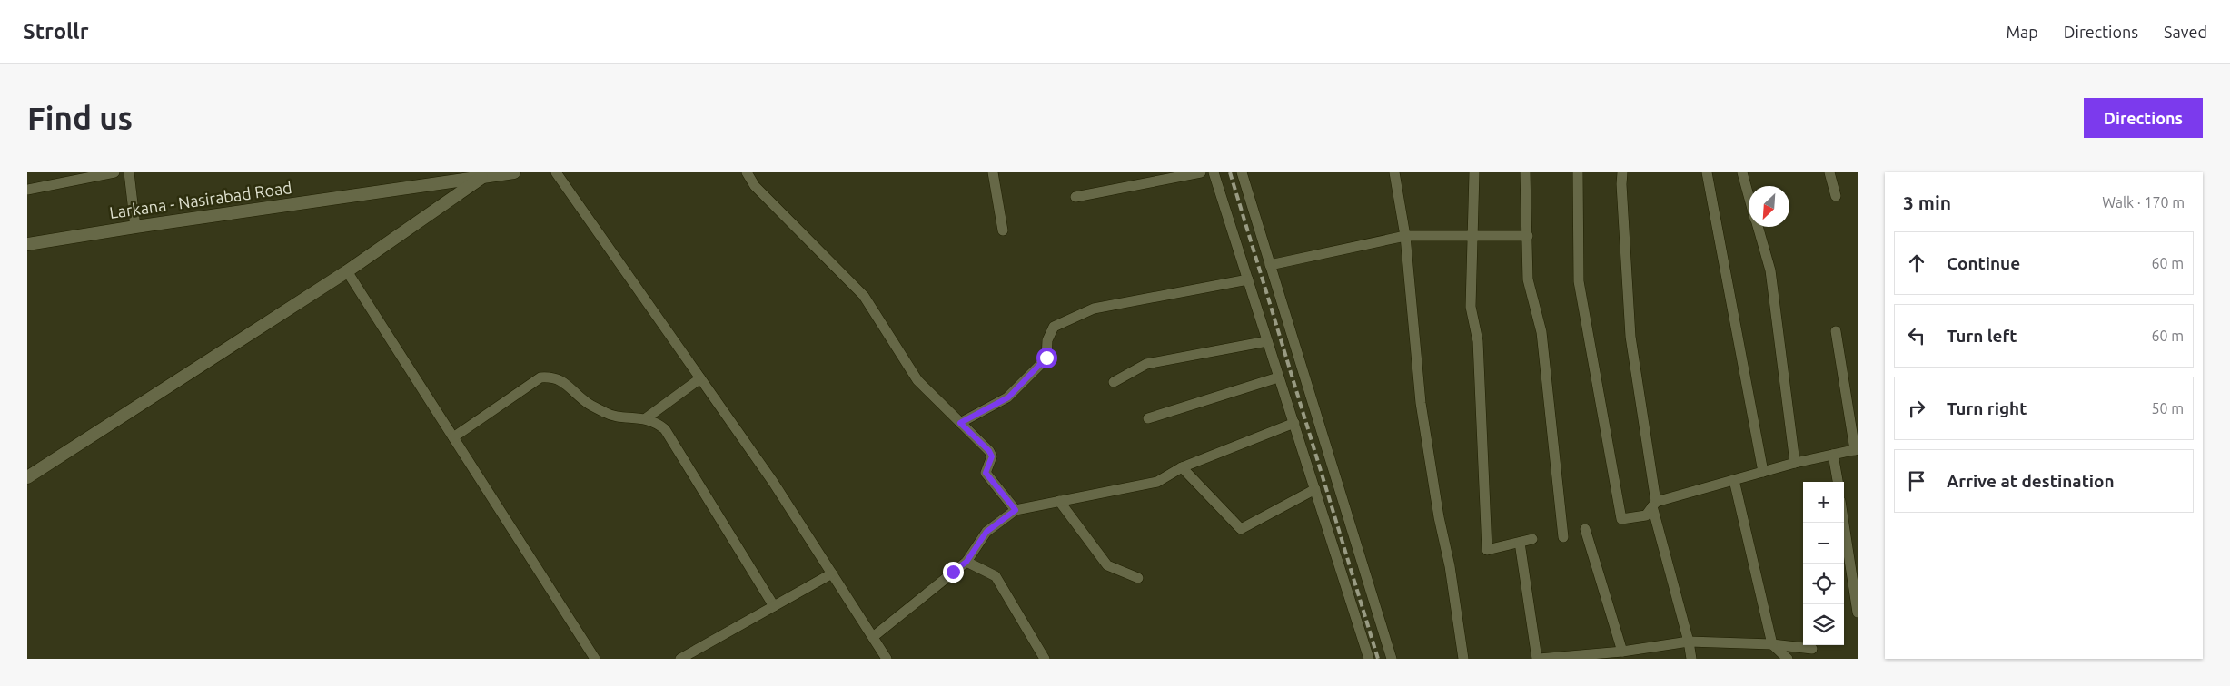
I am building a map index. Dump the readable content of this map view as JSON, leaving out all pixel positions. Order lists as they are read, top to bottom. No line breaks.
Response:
{"streets":{"main road":["Larkana - Nasirabad Road"]},"north":"bottom left","page":{"header":"Strollr","nav":["Map","Directions","Saved"],"buttons":"Directions","title":"Find us","heading":["3 min","Walk · 170 m"],"list":[["Continue","60 m"],["Turn left","60 m"],["Turn right","50 m"],"Arrive at destination"],"map_buttons":["+","−"]}}
